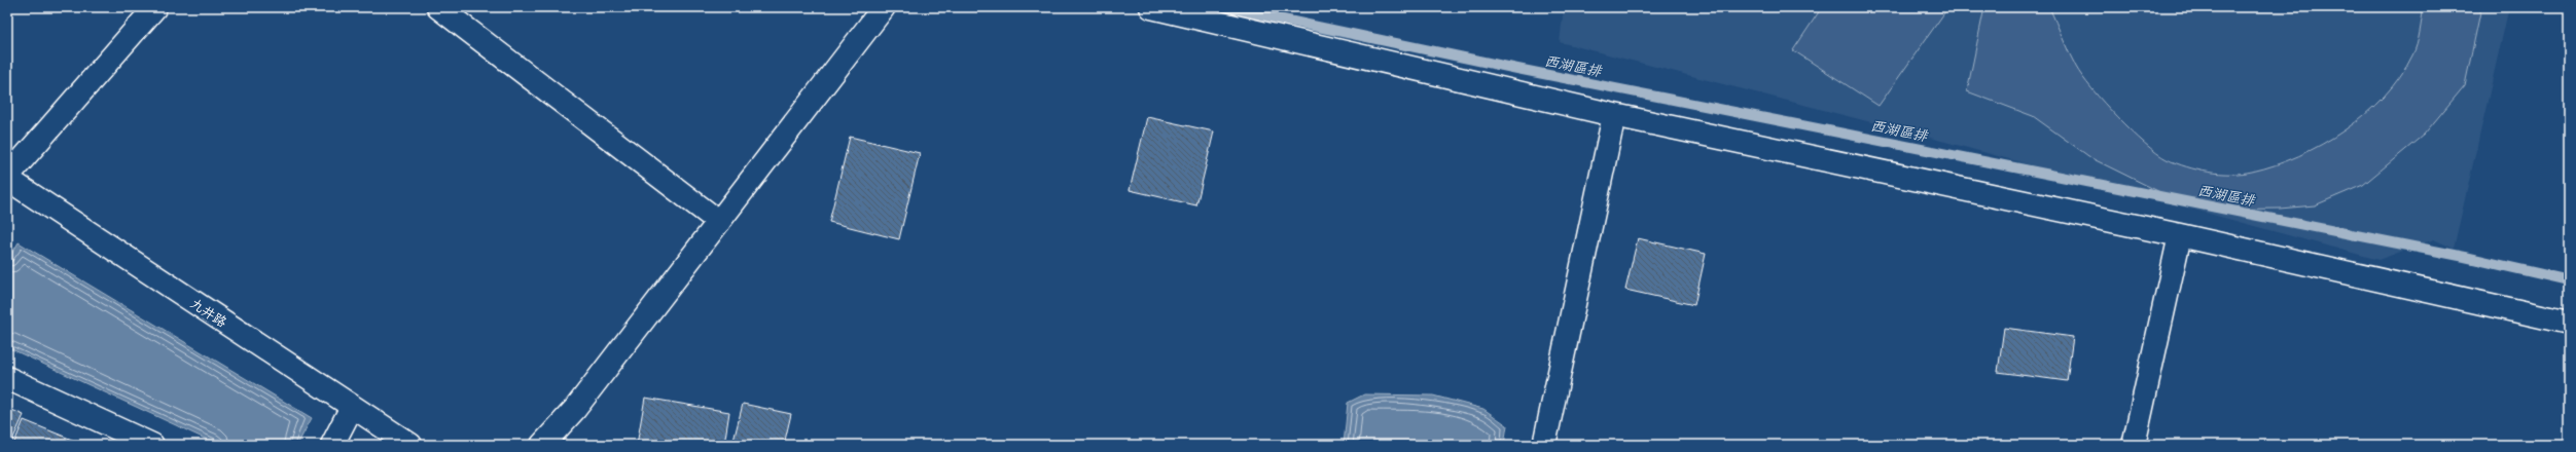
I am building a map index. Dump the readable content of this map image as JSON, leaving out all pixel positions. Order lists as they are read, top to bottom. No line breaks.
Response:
{"streets":{"street":["九井路"]},"water":["西湖區排"]}
